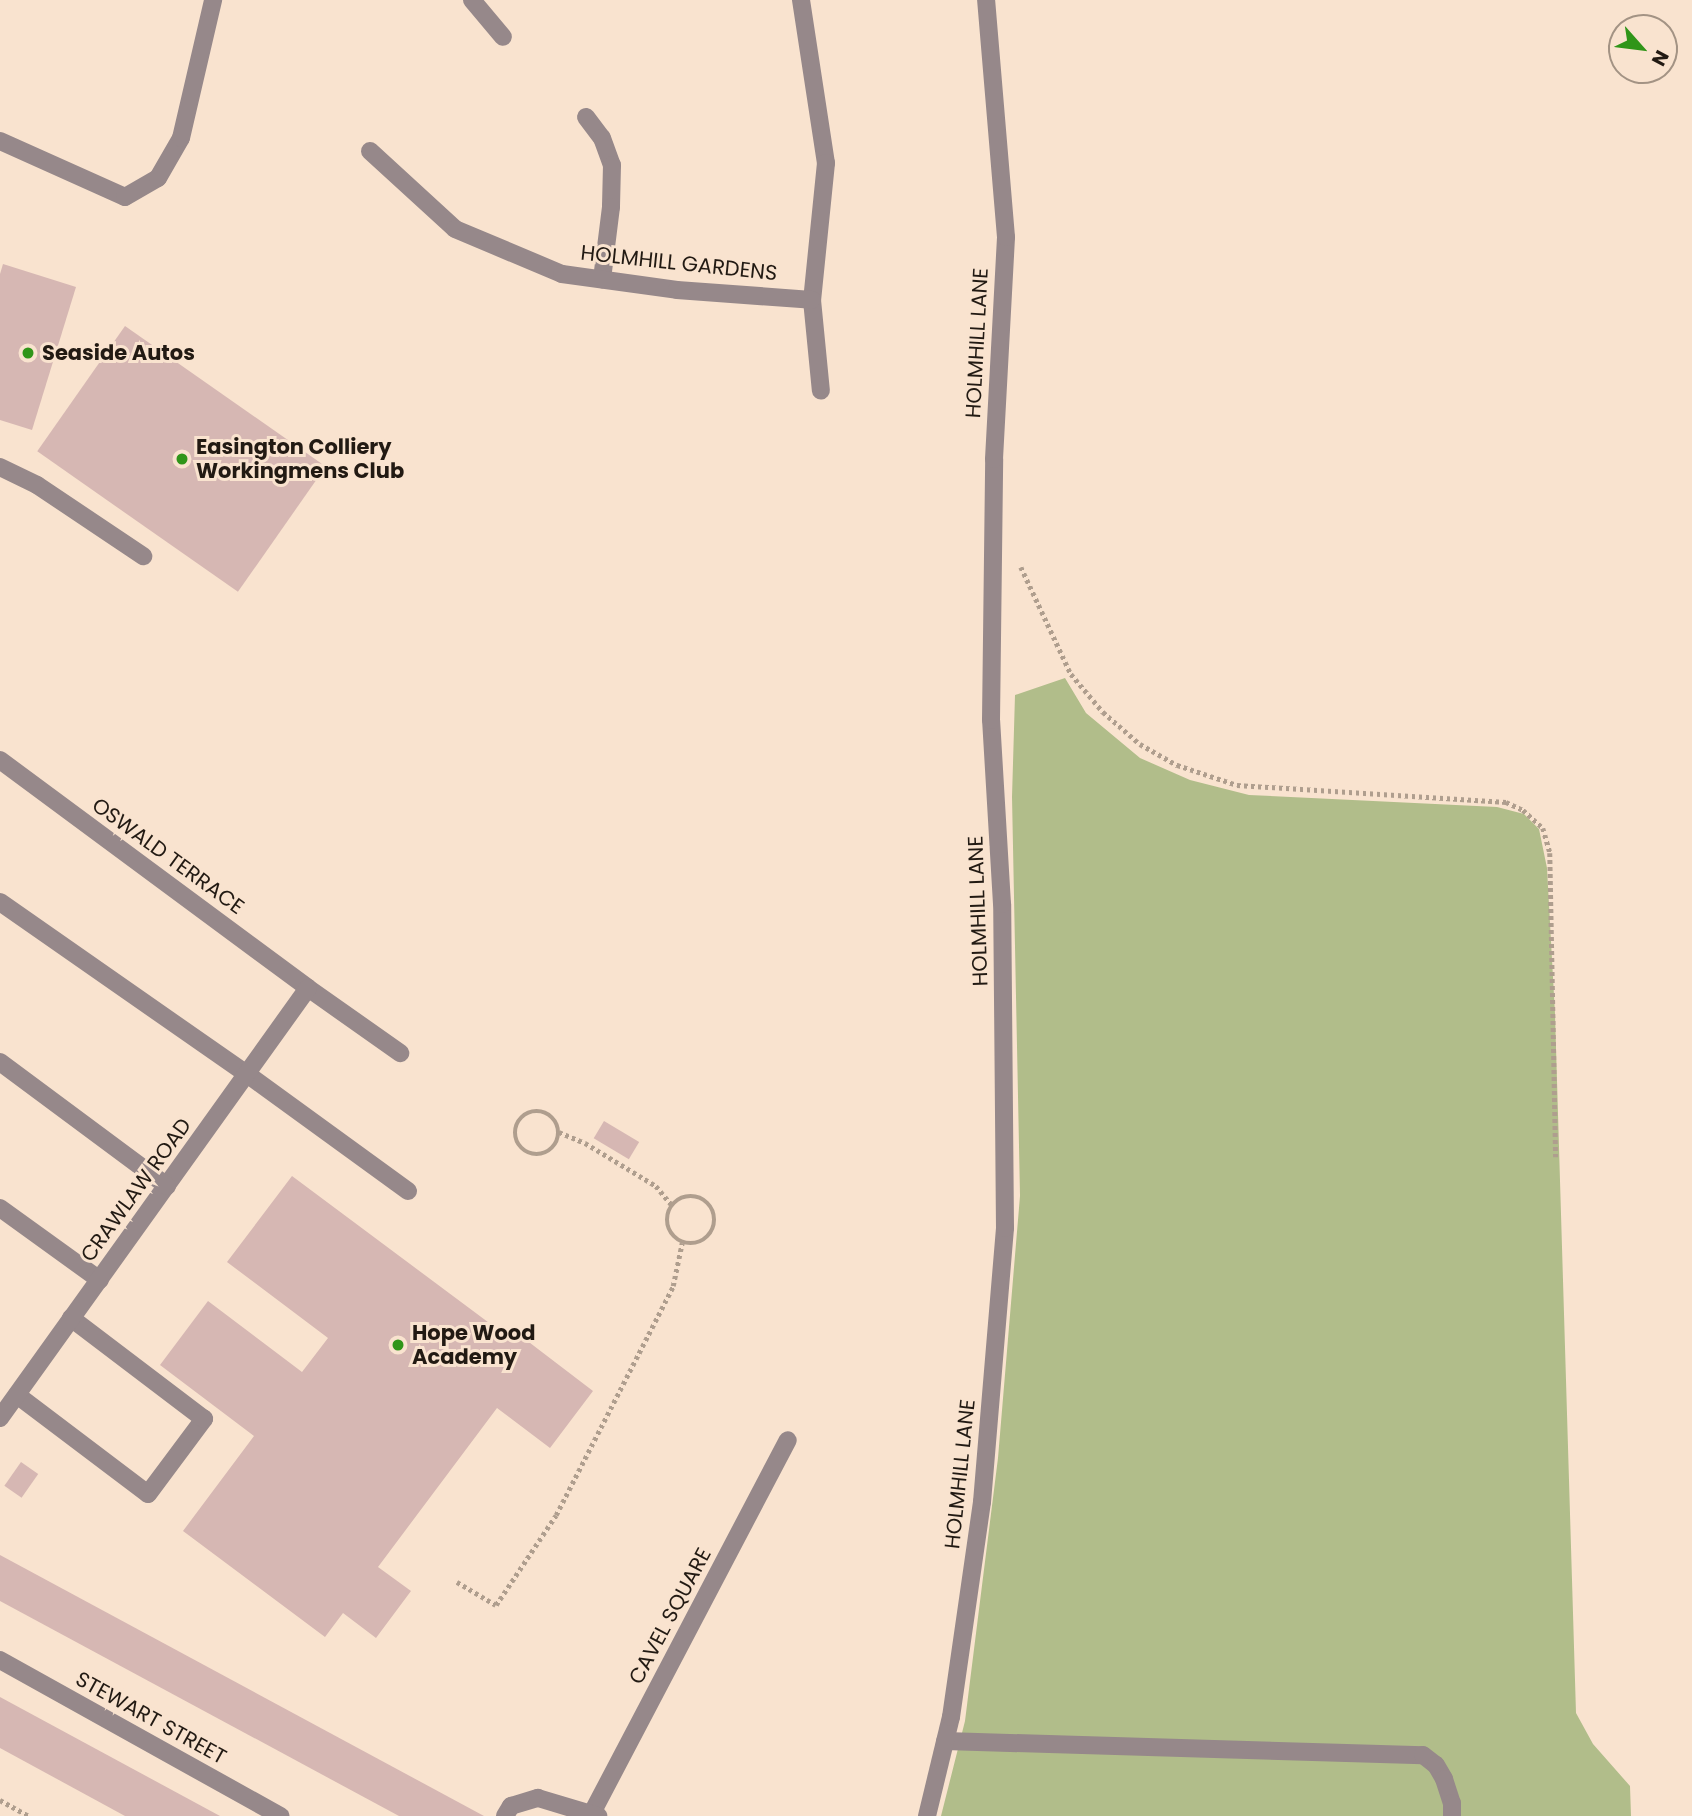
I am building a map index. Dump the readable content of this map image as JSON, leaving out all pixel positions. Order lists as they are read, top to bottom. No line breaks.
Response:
{"streets":{"street":["HOLMHILL GARDENS","HOLMHILL LANE","OSWALD TERRACE","CRAWLAW ROAD","CAVEL SQUARE","STEWART STREET"]},"crossings":[["OSWALD TERRACE","CRAWLAW ROAD"]],"places":["Seaside Autos","Easington Colliery Workingmens Club","Hope Wood Academy"],"north":"bottom right"}
